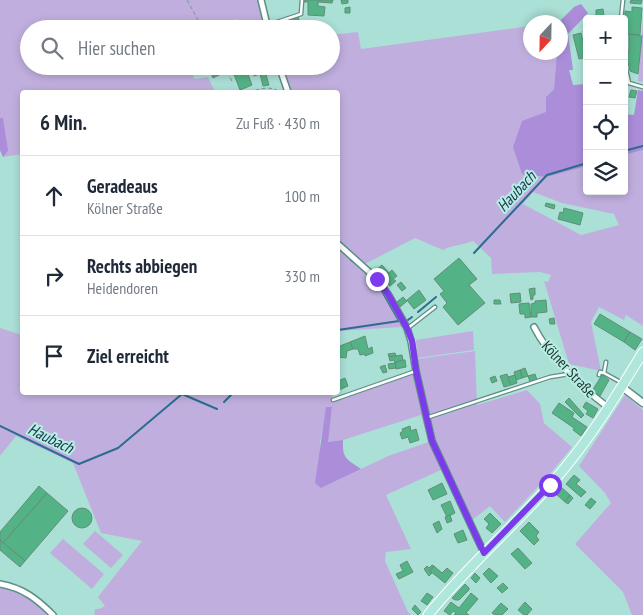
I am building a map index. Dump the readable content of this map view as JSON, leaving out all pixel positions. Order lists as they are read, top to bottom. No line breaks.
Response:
{"streets":{"main road":["Kölner Straße"]},"water":["Haubach"],"north":"bottom","page":{"map_buttons":["+","−"],"search":"Hier suchen","heading":["6 Min.","Zu Fuß · 430 m"],"list":[["Geradeaus","Kölner Straße","100 m"],["Rechts abbiegen","Heidendoren","330 m"],"Ziel erreicht"]}}
